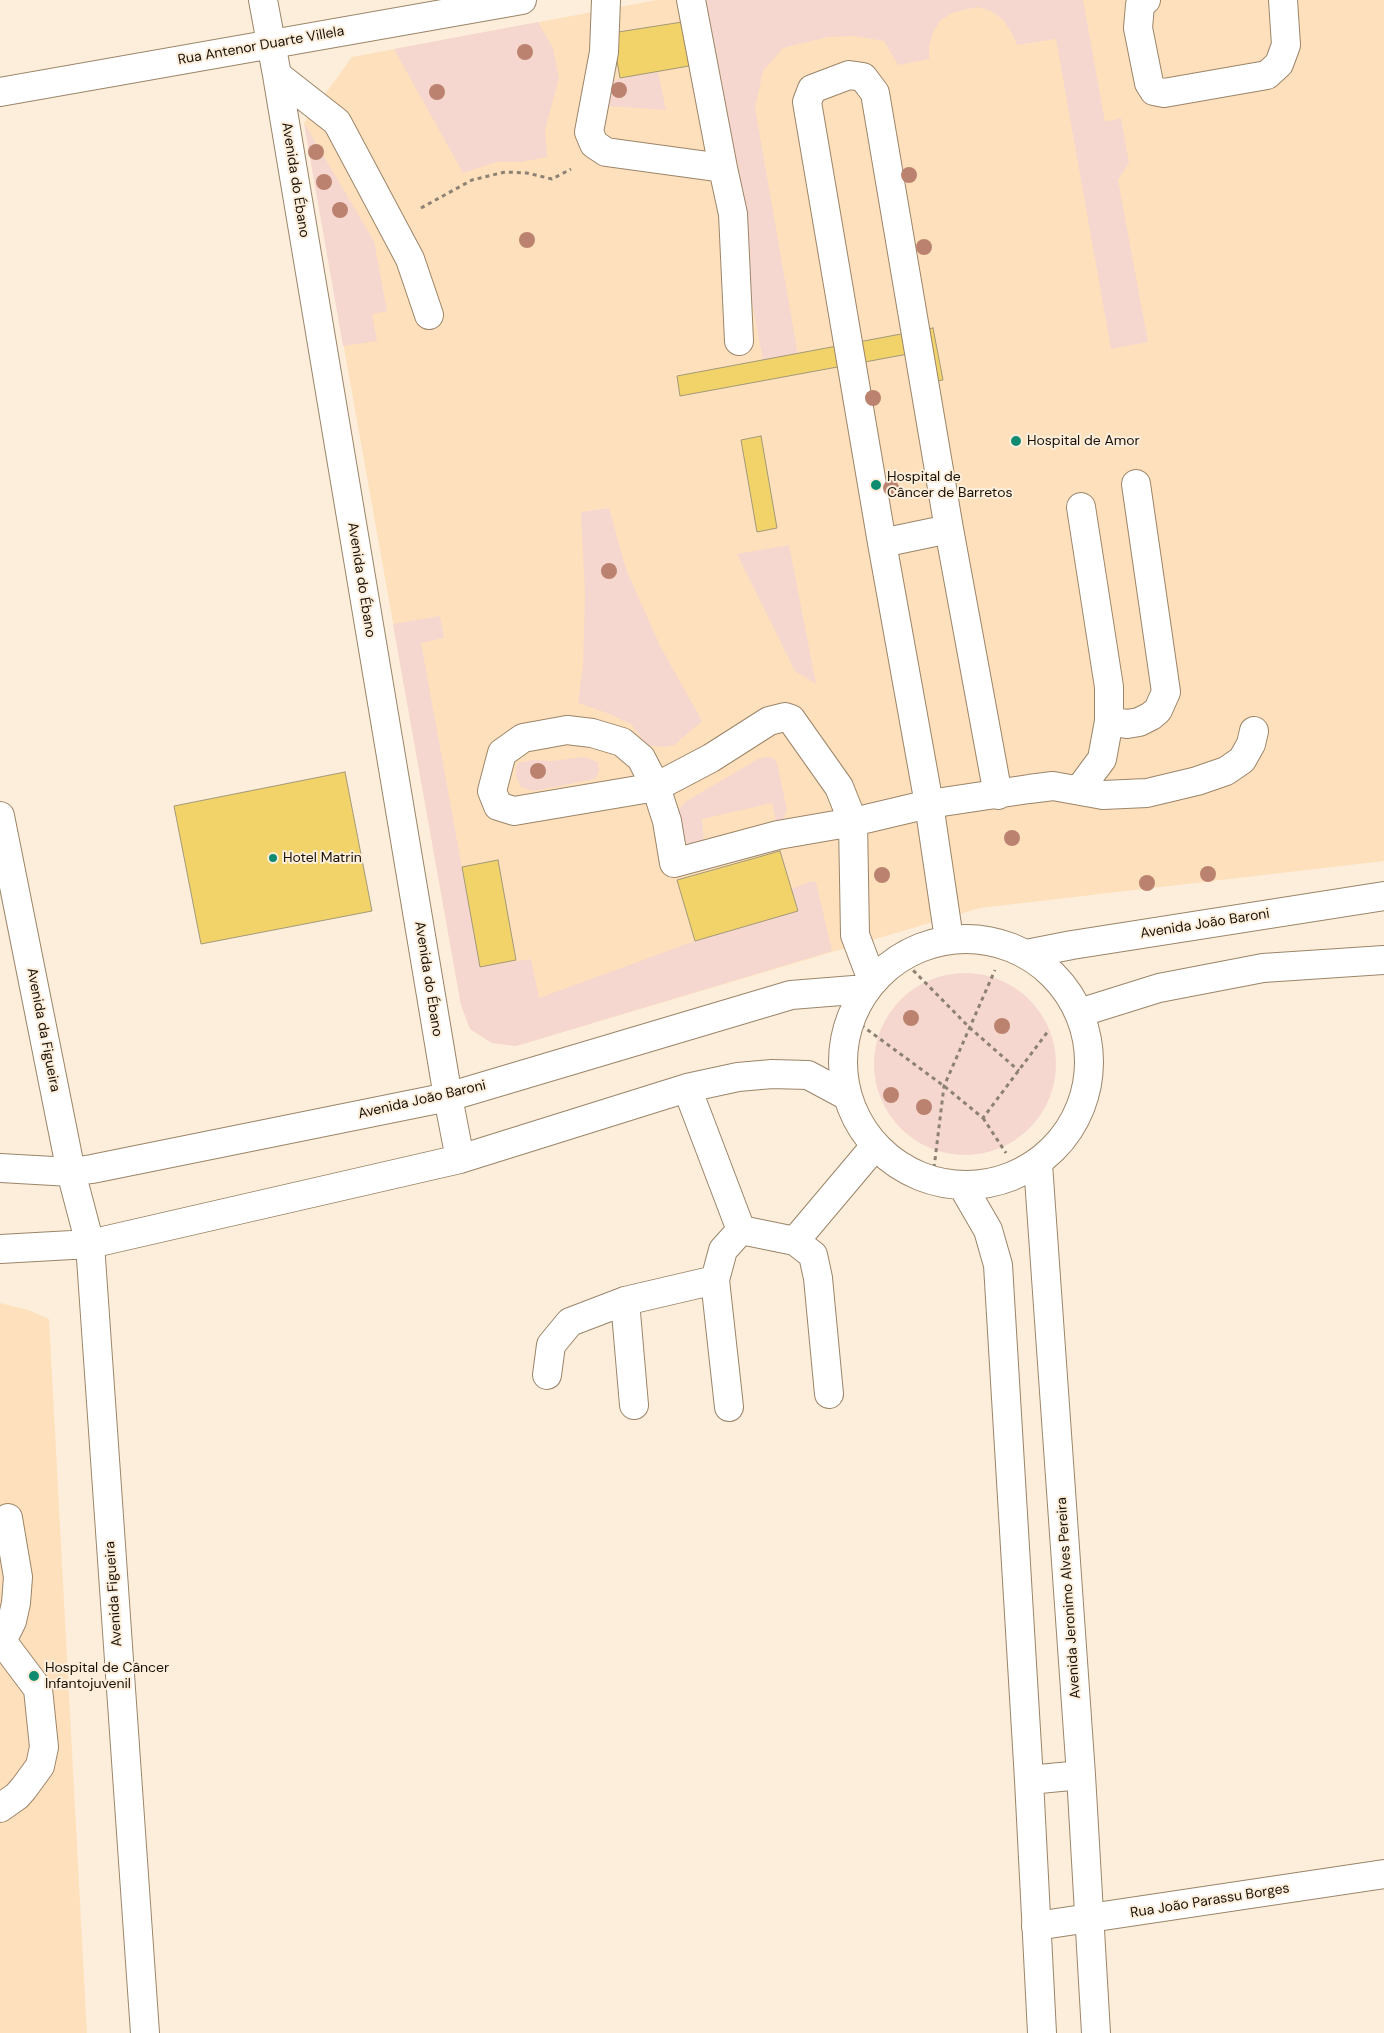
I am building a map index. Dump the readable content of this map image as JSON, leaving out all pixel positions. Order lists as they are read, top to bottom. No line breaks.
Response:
{"streets":{"street":["Rua Antenor Duarte Villela","Avenida do Ébano","Avenida João Baroni","Avenida da Figueira","Avenida Figueira","Avenida Jeronimo Alves Pereira","Rua João Parassu Borges"]},"crossings":[["Rua Antenor Duarte Villela","Avenida do Ébano"],["Avenida do Ébano","Avenida João Baroni"],["Avenida João Baroni","Avenida da Figueira"],["Avenida da Figueira","Avenida Figueira"],["Avenida Jeronimo Alves Pereira","Rua João Parassu Borges"]],"places":["Hospital de Amor","Hospital de Câncer de Barretos","Hotel Matrin","Hospital de Câncer Infantojuvenil"]}
